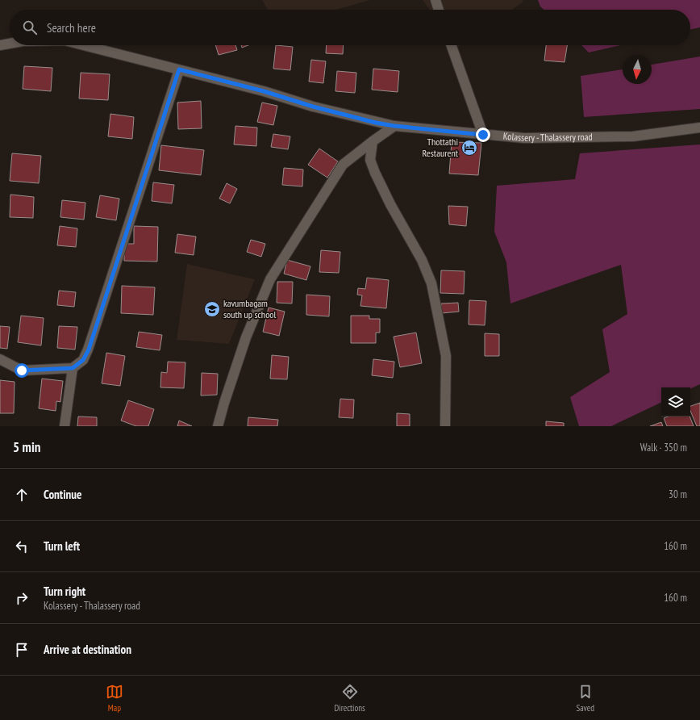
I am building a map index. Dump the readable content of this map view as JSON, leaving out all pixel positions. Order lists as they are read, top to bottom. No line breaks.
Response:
{"streets":{"street":["Kolassery - Thalassery road"]},"places":{"hotel":["Thottathi Restaurent"],"school or university":["kavumbagam south up school"]},"north":"bottom","page":{"search":"Search here","heading":["5 min","Walk · 350 m"],"list":[["Continue","30 m"],["Turn left","160 m"],["Turn right","Kolassery - Thalassery road","160 m"],"Arrive at destination"],"nav":["Map","Directions","Saved"]}}
